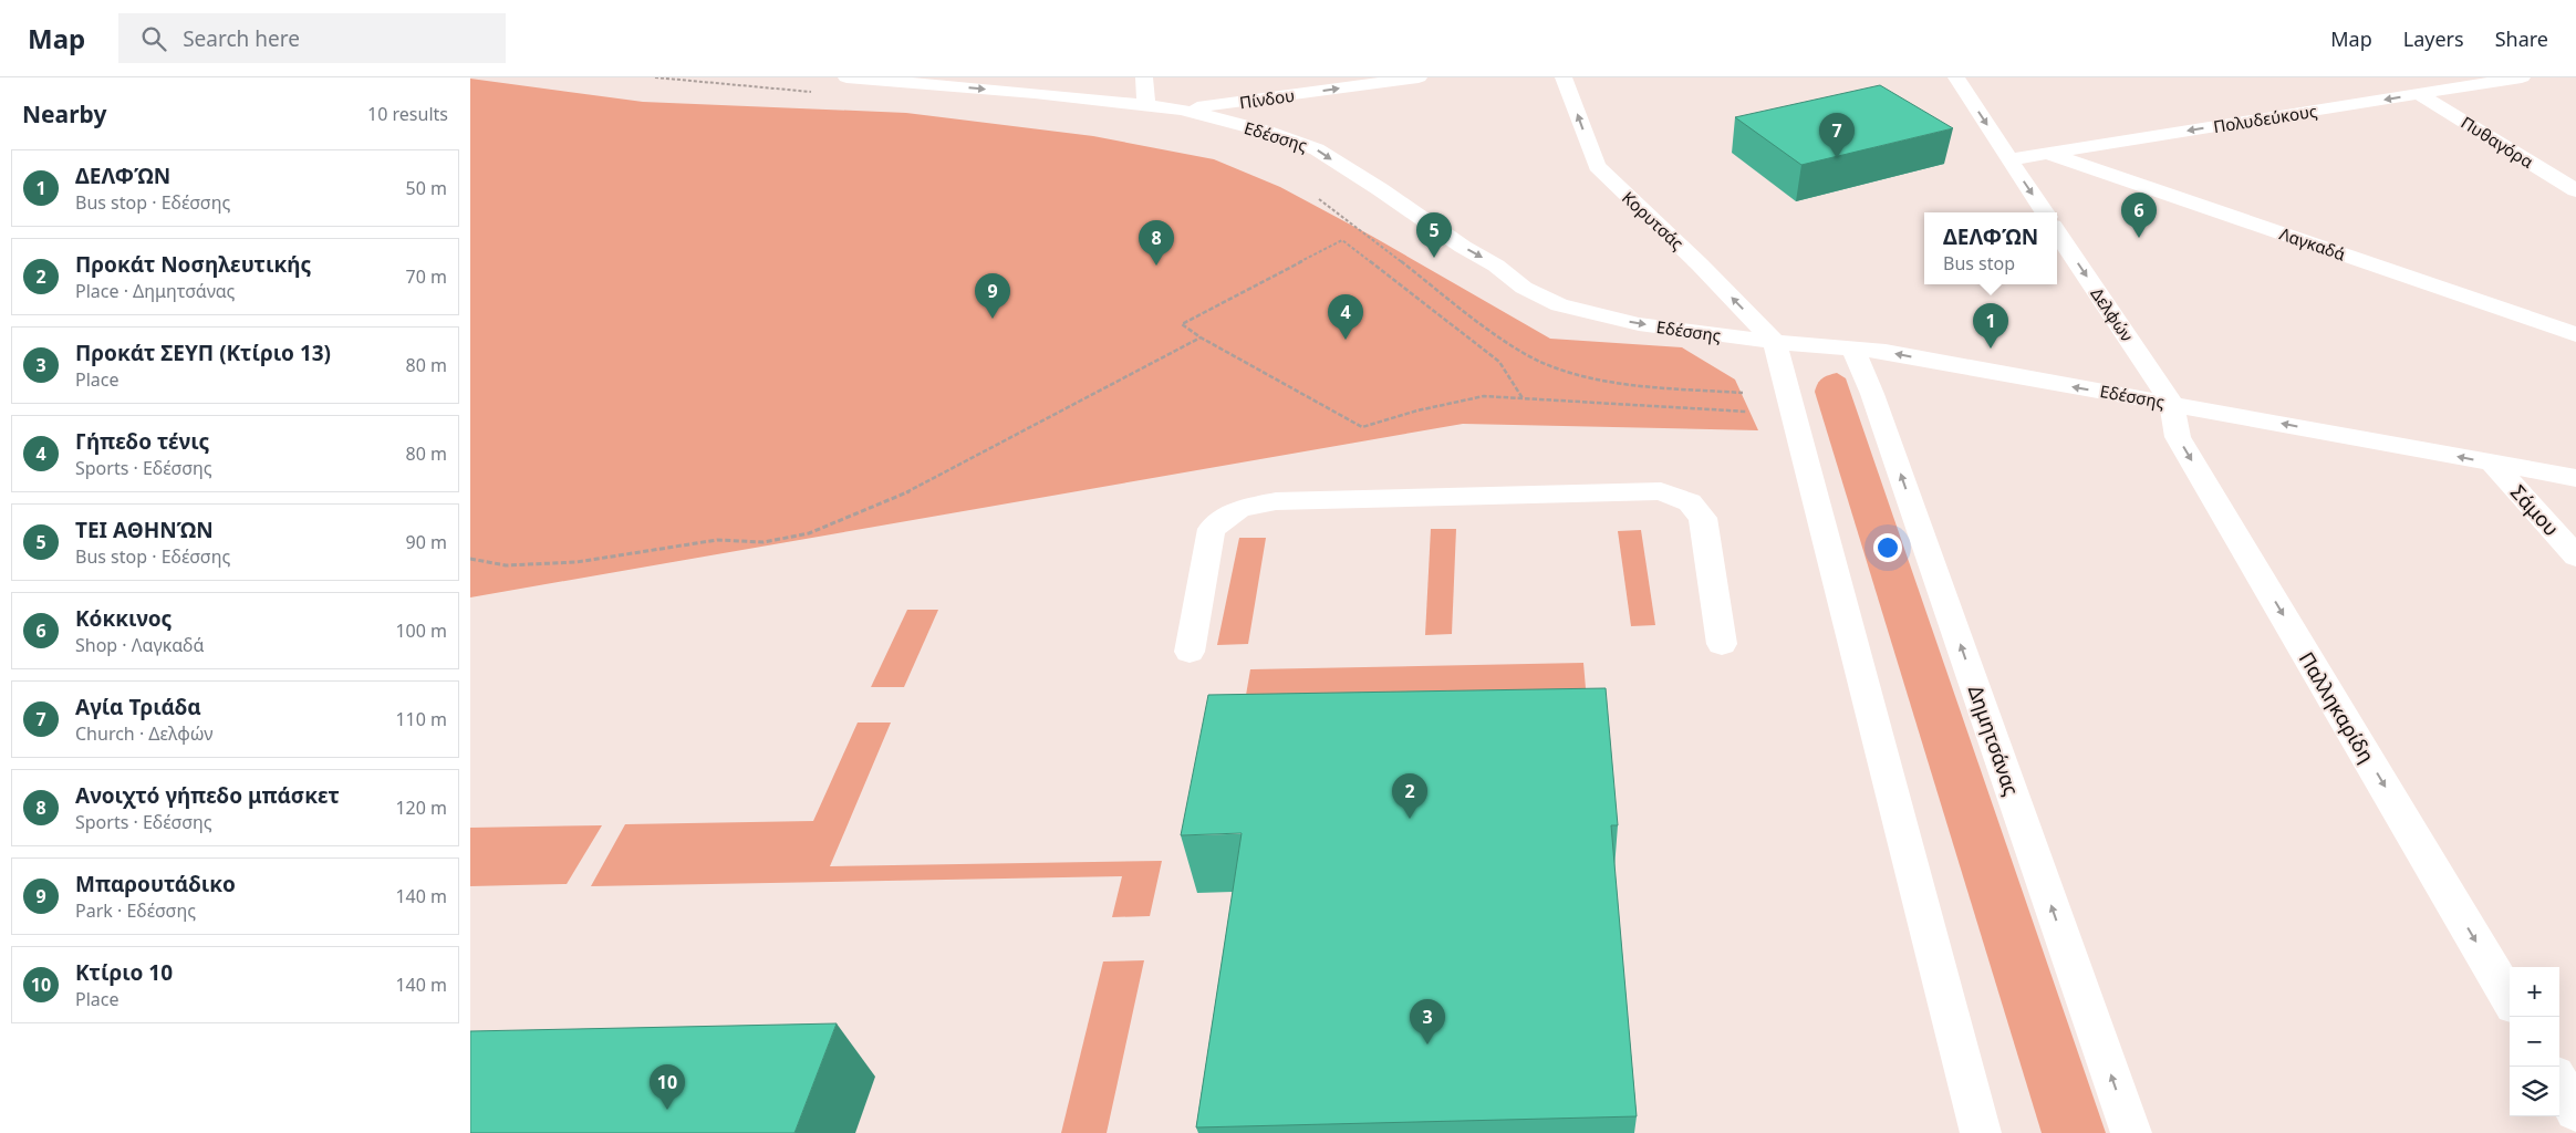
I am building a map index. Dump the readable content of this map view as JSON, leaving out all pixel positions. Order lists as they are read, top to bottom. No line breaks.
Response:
{"streets":{"street":["Πίνδου","Πολυδεύκους","Εδέσσης","Πυθαγόρα","Κορυτσάς","Λαγκαδά","Δελφών","Σάμου","Παλληκαρίδη","Δημητσάνας"]},"crossings":[["Πίνδου","Εδέσσης"],["Πολυδεύκους","Πυθαγόρα"],["Πολυδεύκους","Λαγκαδά"],["Εδέσσης","Κορυτσάς"],["Εδέσσης","Δελφών"],["Εδέσσης","Σάμου"],["Εδέσσης","Παλληκαρίδη"],["Εδέσσης","Δημητσάνας"],["Δελφών","Παλληκαρίδη"]],"one_way":["Πίνδου","Πολυδεύκους","Κορυτσάς","Δελφών","Παλληκαρίδη"],"page":{"header":"Map","search":"Search here","nav":["Map","Layers","Share"],"heading":["Nearby","10 results"],"pins":["7","6","5","8","9","4","1","2","3","10"],"list":[{"mark":"1","name":"ΔΕΛΦΏΝ","note":"Bus stop · Εδέσσης","value":"50 m"},{"mark":"2","name":"Προκάτ Νοσηλευτικής","note":"Place · Δημητσάνας","value":"70 m"},{"mark":"3","name":"Προκάτ ΣΕΥΠ (Κτίριο 13)","note":"Place","value":"80 m"},{"mark":"4","name":"Γήπεδο τένις","note":"Sports · Εδέσσης","value":"80 m"},{"mark":"5","name":"ΤΕΙ ΑΘΗΝΏΝ","note":"Bus stop · Εδέσσης","value":"90 m"},{"mark":"6","name":"Κόκκινος","note":"Shop · Λαγκαδά","value":"100 m"},{"mark":"7","name":"Αγία Τριάδα","note":"Church · Δελφών","value":"110 m"},{"mark":"8","name":"Ανοιχτό γήπεδο μπάσκετ","note":"Sports · Εδέσσης","value":"120 m"},{"mark":"9","name":"Μπαρουτάδικο","note":"Park · Εδέσσης","value":"140 m"},{"mark":"10","name":"Κτίριο 10","note":"Place","value":"140 m"}],"popup":["ΔΕΛΦΏΝ","Bus stop"],"map_buttons":["+","−"]}}
